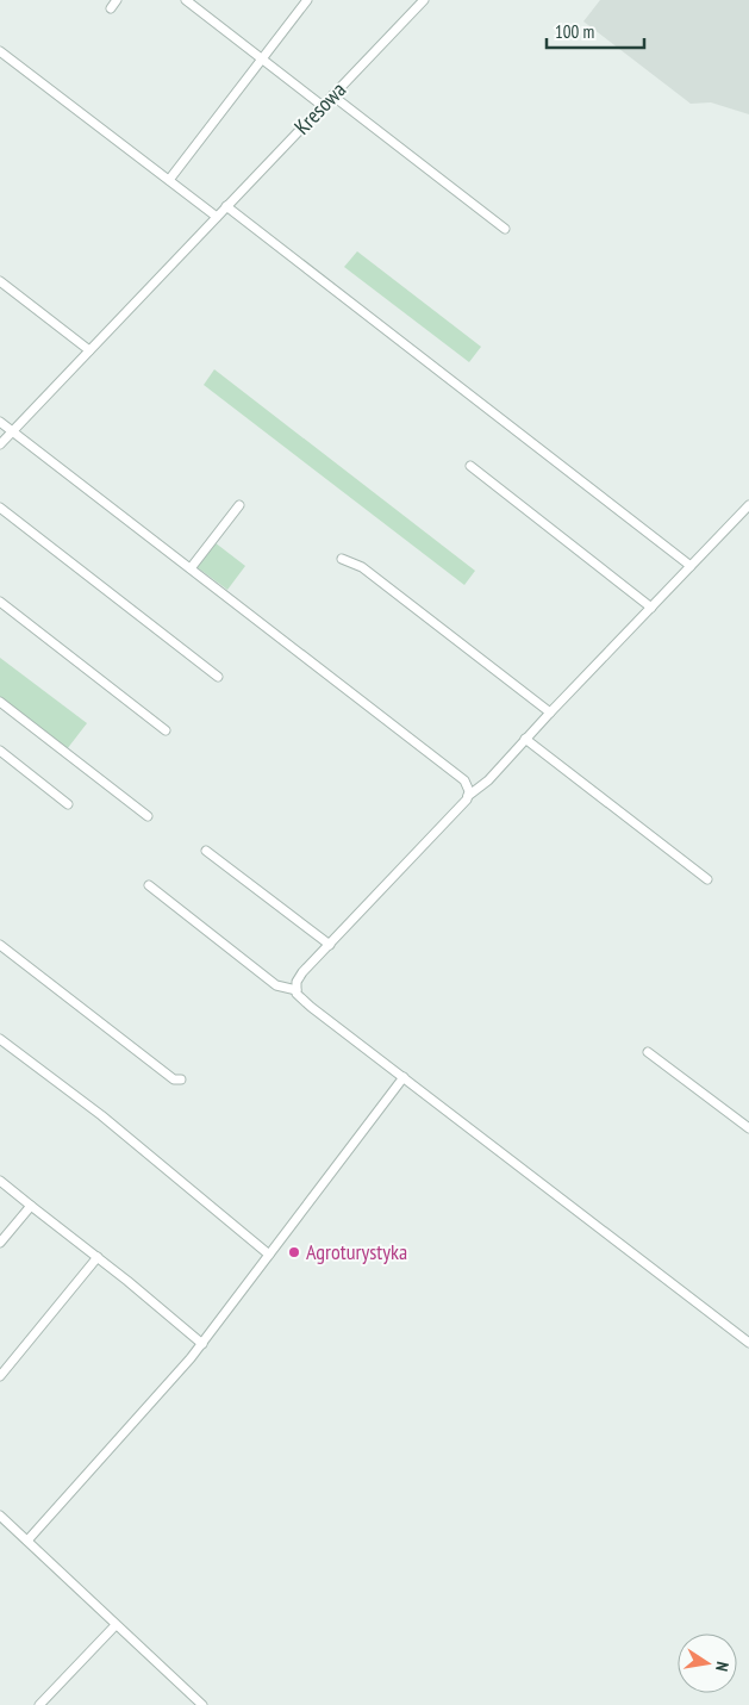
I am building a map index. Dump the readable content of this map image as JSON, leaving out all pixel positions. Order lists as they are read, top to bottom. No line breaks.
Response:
{"streets":{"street":["Kresowa"]},"places":["Agroturystyka"],"scale_bar":"100 m","north":"right"}
